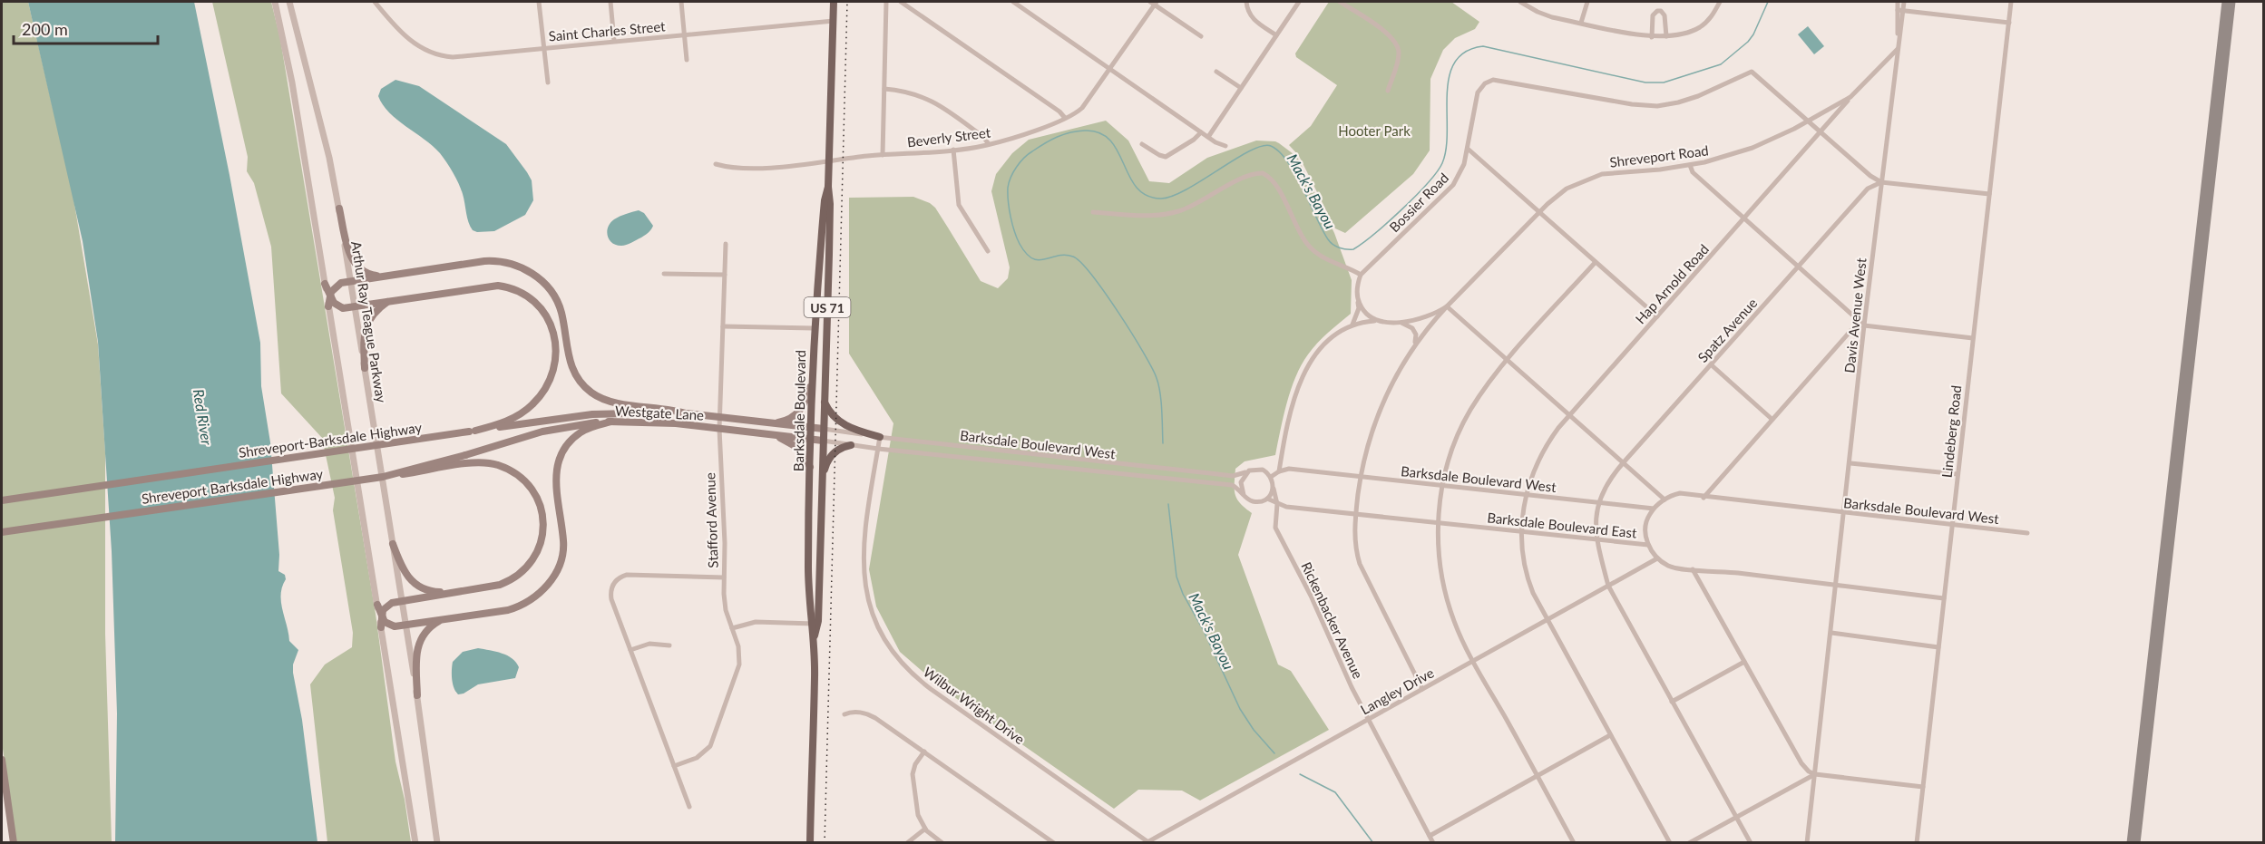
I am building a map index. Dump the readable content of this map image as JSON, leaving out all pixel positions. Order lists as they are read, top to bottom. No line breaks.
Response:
{"streets":{"main road":["US 71","Barksdale Boulevard","Westgate Lane","Shreveport-Barksdale Highway","Shreveport Barksdale Highway"],"street":["Saint Charles Street","Beverly Street","Shreveport Road","Bossier Road","Hap Arnold Road","Davis Avenue West","Arthur Ray Teague Parkway","Spatz Avenue","Lindeberg Road","Barksdale Boulevard West","Stafford Avenue","Barksdale Boulevard East","Rickenbacker Avenue","Langley Drive","Wilbur Wright Drive"]},"crossings":[["Saint Charles Street","Barksdale Boulevard"],["Beverly Street","Barksdale Boulevard"],["Shreveport Road","Bossier Road"],["Shreveport Road","Hap Arnold Road"],["Shreveport Road","Davis Avenue West"],["Shreveport Road","Barksdale Boulevard West"],["Hap Arnold Road","Barksdale Boulevard West"],["Hap Arnold Road","Barksdale Boulevard East"],["Hap Arnold Road","Langley Drive"],["Davis Avenue West","Spatz Avenue"],["Davis Avenue West","Barksdale Boulevard West"],["Spatz Avenue","Barksdale Boulevard West"],["Barksdale Boulevard","Westgate Lane"],["Barksdale Boulevard","Barksdale Boulevard West"],["Westgate Lane","Shreveport-Barksdale Highway"],["Westgate Lane","Barksdale Boulevard West"],["Westgate Lane","Shreveport Barksdale Highway"],["Westgate Lane","Stafford Avenue"],["Lindeberg Road","Barksdale Boulevard West"],["Barksdale Boulevard West","Barksdale Boulevard East"],["Barksdale Boulevard West","Rickenbacker Avenue"],["Barksdale Boulevard West","Wilbur Wright Drive"],["Barksdale Boulevard East","Rickenbacker Avenue"],["Barksdale Boulevard East","Langley Drive"],["Rickenbacker Avenue","Langley Drive"],["Langley Drive","Wilbur Wright Drive"]],"water":["Mack's Bayou","Red River"],"parks":["Hooter Park"],"scale_bar":"200 m"}
